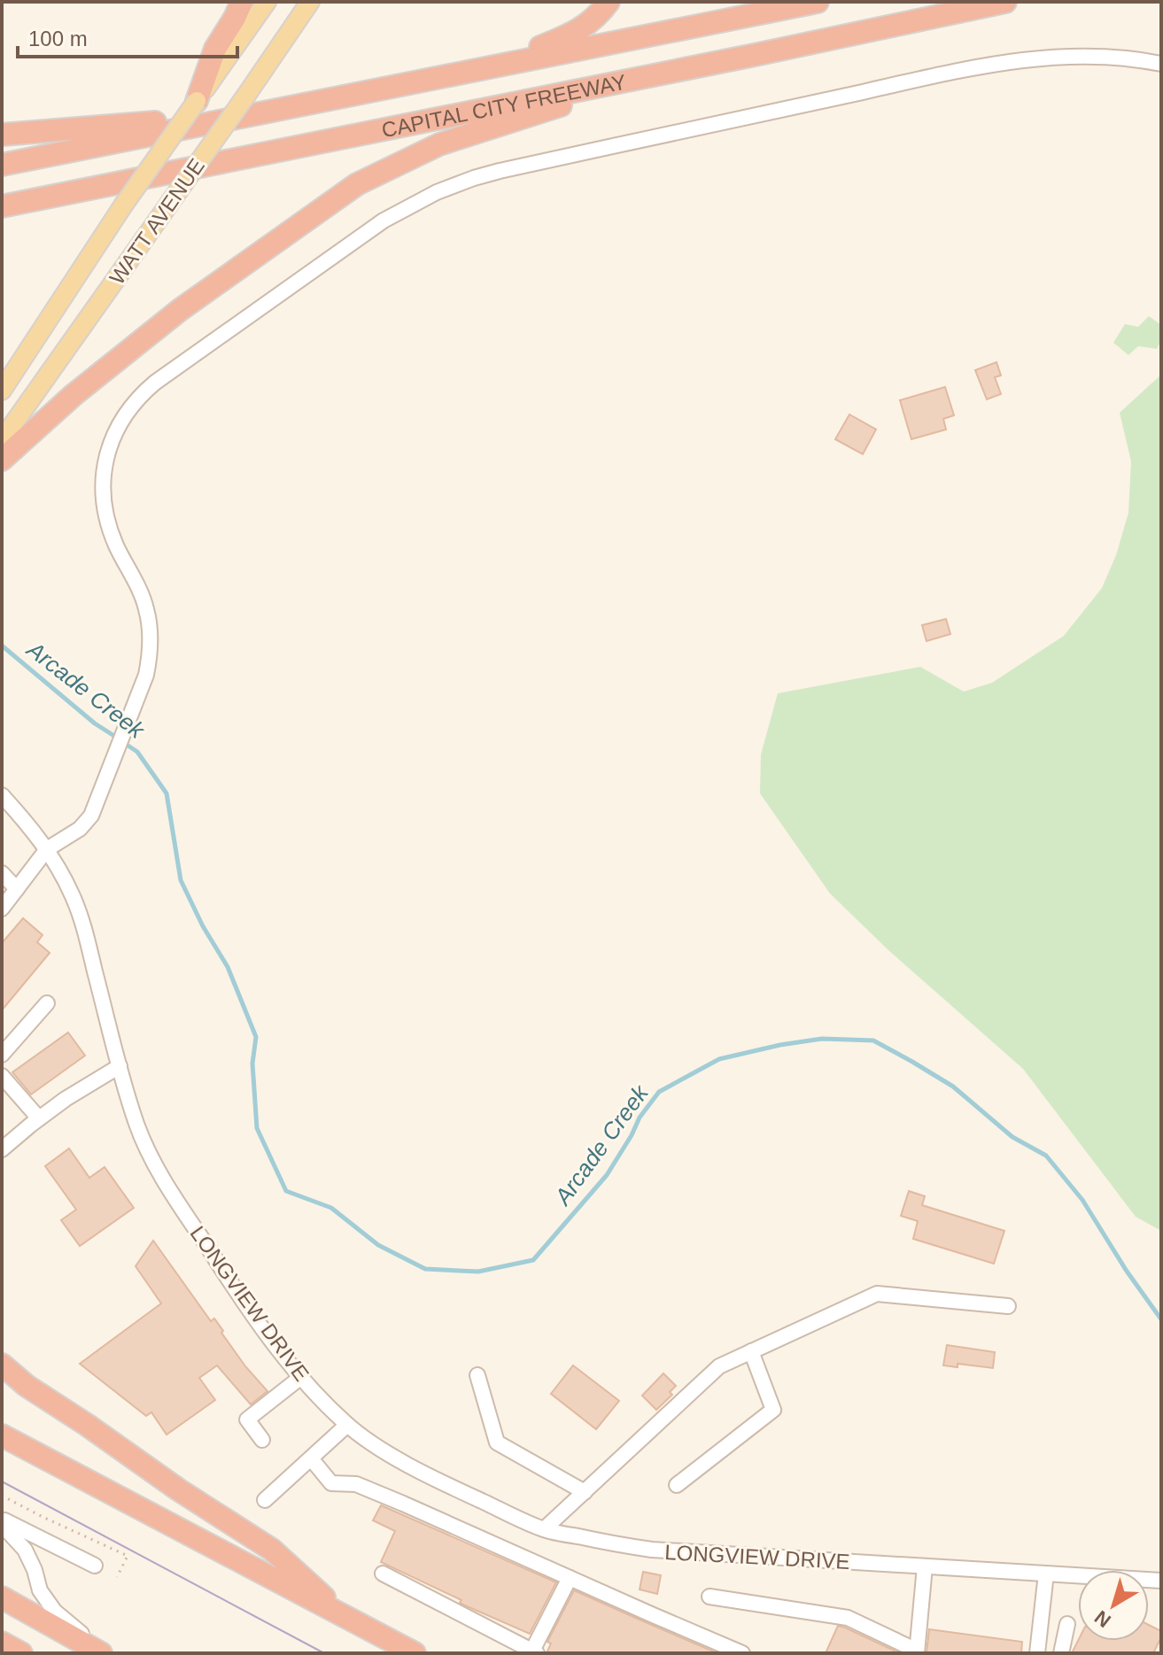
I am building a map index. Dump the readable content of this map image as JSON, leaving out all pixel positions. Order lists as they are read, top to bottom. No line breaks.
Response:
{"streets":{"highway":["CAPITAL CITY FREEWAY"],"main road":["WATT AVENUE"],"street":["LONGVIEW DRIVE"]},"crossings":[["CAPITAL CITY FREEWAY","WATT AVENUE"]],"water":["Arcade Creek"],"scale_bar":"100 m","north":"bottom left"}
